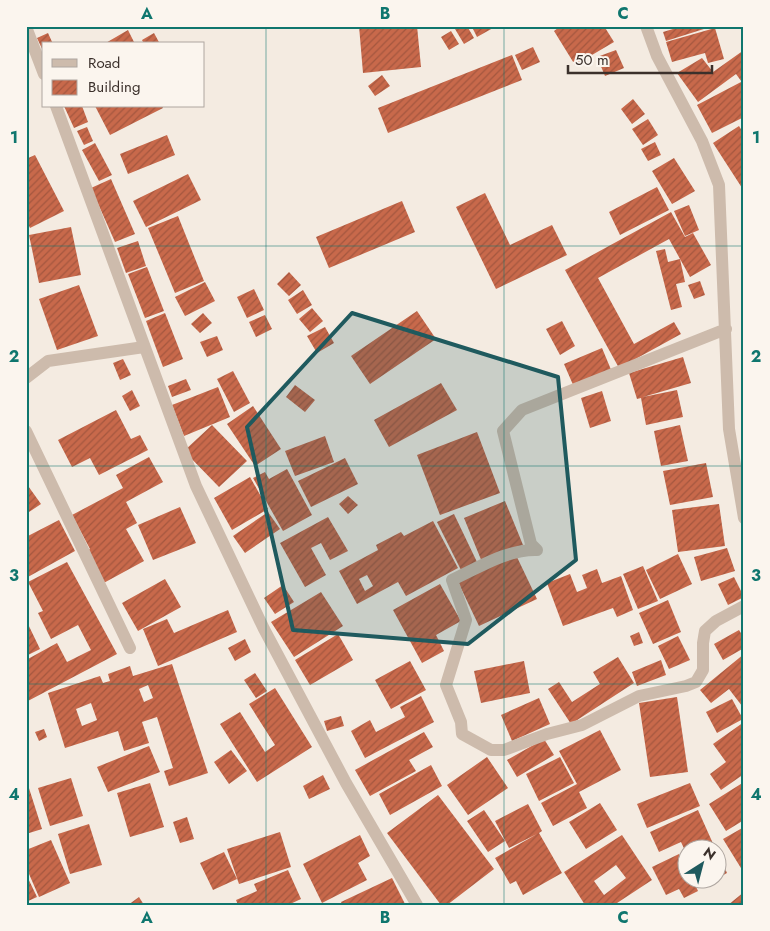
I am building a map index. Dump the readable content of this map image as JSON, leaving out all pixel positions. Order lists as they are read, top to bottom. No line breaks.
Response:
{"legend":["Road","Building"],"scale_bar":"50 m","north":"top right","grid":{"columns":["A","B","C"],"rows":["1","2","3","4"]}}
